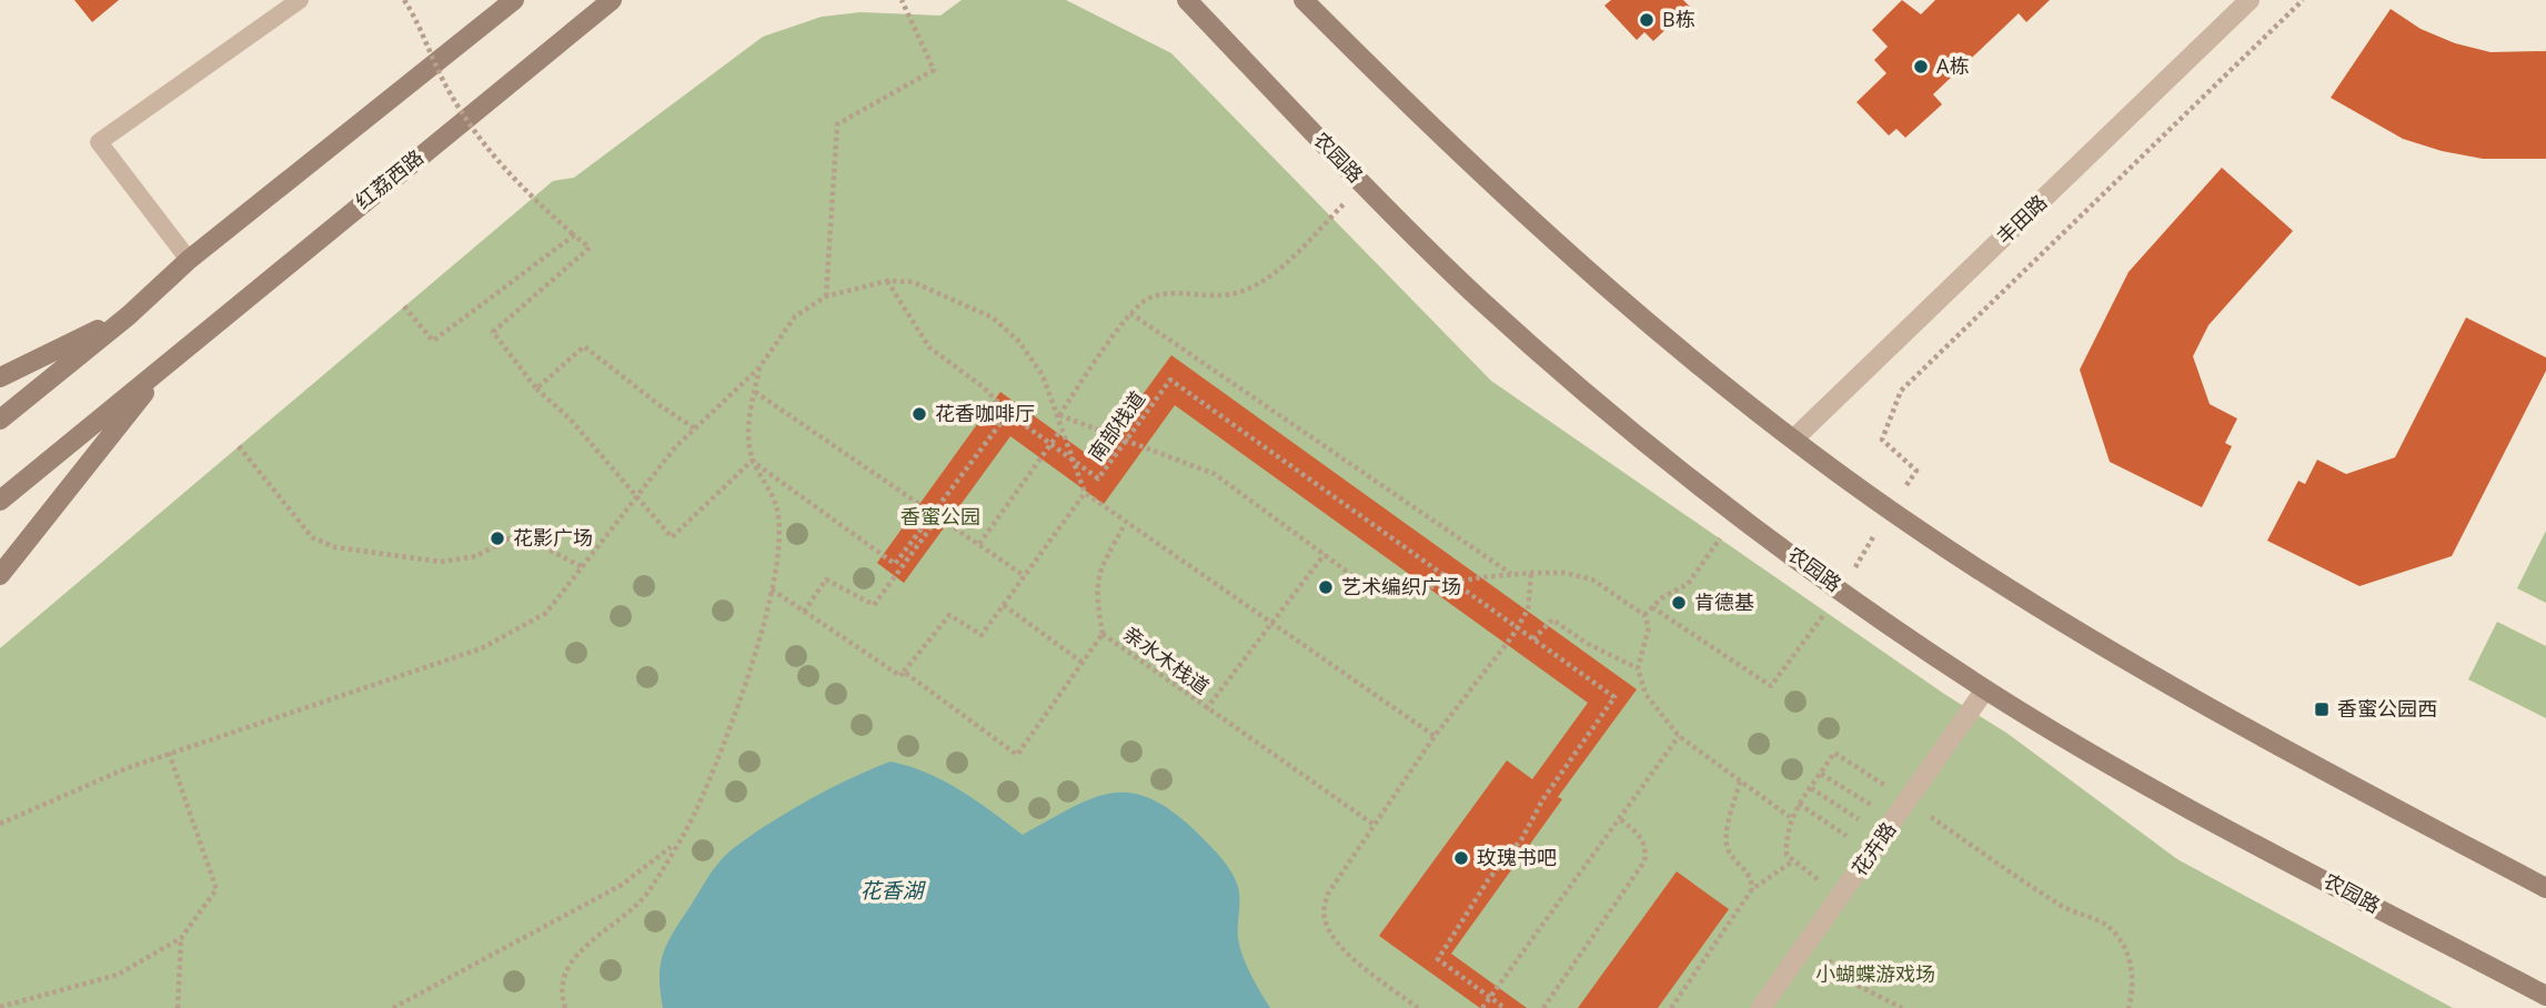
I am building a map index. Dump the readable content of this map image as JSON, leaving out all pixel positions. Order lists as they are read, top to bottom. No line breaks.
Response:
{"streets":{"main road":["农园路","红荔西路"],"street":["丰田路","花卉路"],"path":["南部栈道","亲水木栈道"]},"crossings":[["农园路","花卉路"]],"water":["花香湖"],"parks":["香蜜公园","小蝴蝶游戏场"],"places":{"other":["B栋","A栋","花香咖啡厅","花影广场","艺术编织广场","肯德基","玫瑰书吧"],"transit":["香蜜公园西"]}}
